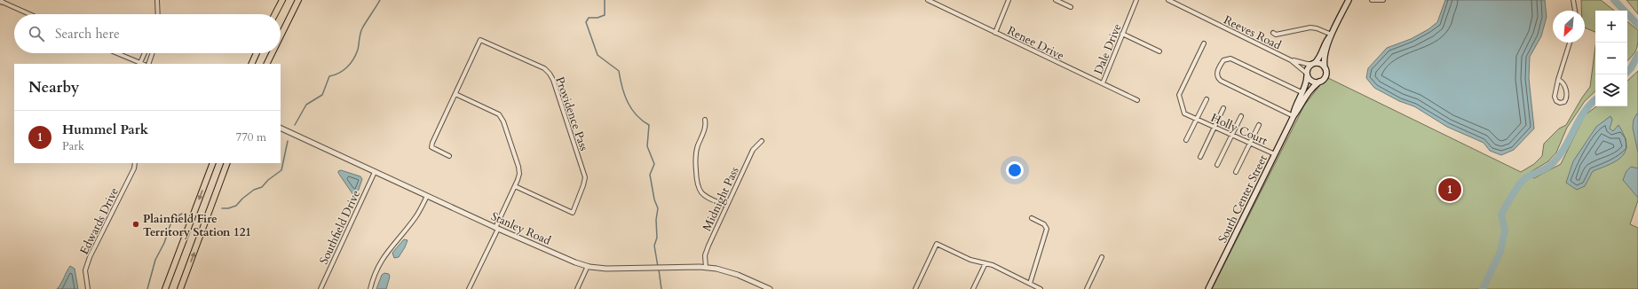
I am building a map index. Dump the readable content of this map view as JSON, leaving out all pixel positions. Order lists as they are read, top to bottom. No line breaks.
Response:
{"streets":{"main road":["South Center Street"],"street":["Reeves Road","Renee Drive","Dale Drive","Providence Pass","Holly Court","Midnight Pass","Edwards Drive","Southfield Drive","Stanley Road"]},"crossings":[["Reeves Road","South Center Street"],["Renee Drive","Dale Drive"],["Holly Court","South Center Street"],["Midnight Pass","Stanley Road"],["Southfield Drive","Stanley Road"]],"places":["Plainfield Fire Territory Station 121"],"north":"bottom left","page":{"map_buttons":["+","−"],"search":"Search here","heading":"Nearby","list":[{"mark":"1","name":"Hummel Park","note":"Park","value":"770 m"}],"pins":"1"}}
